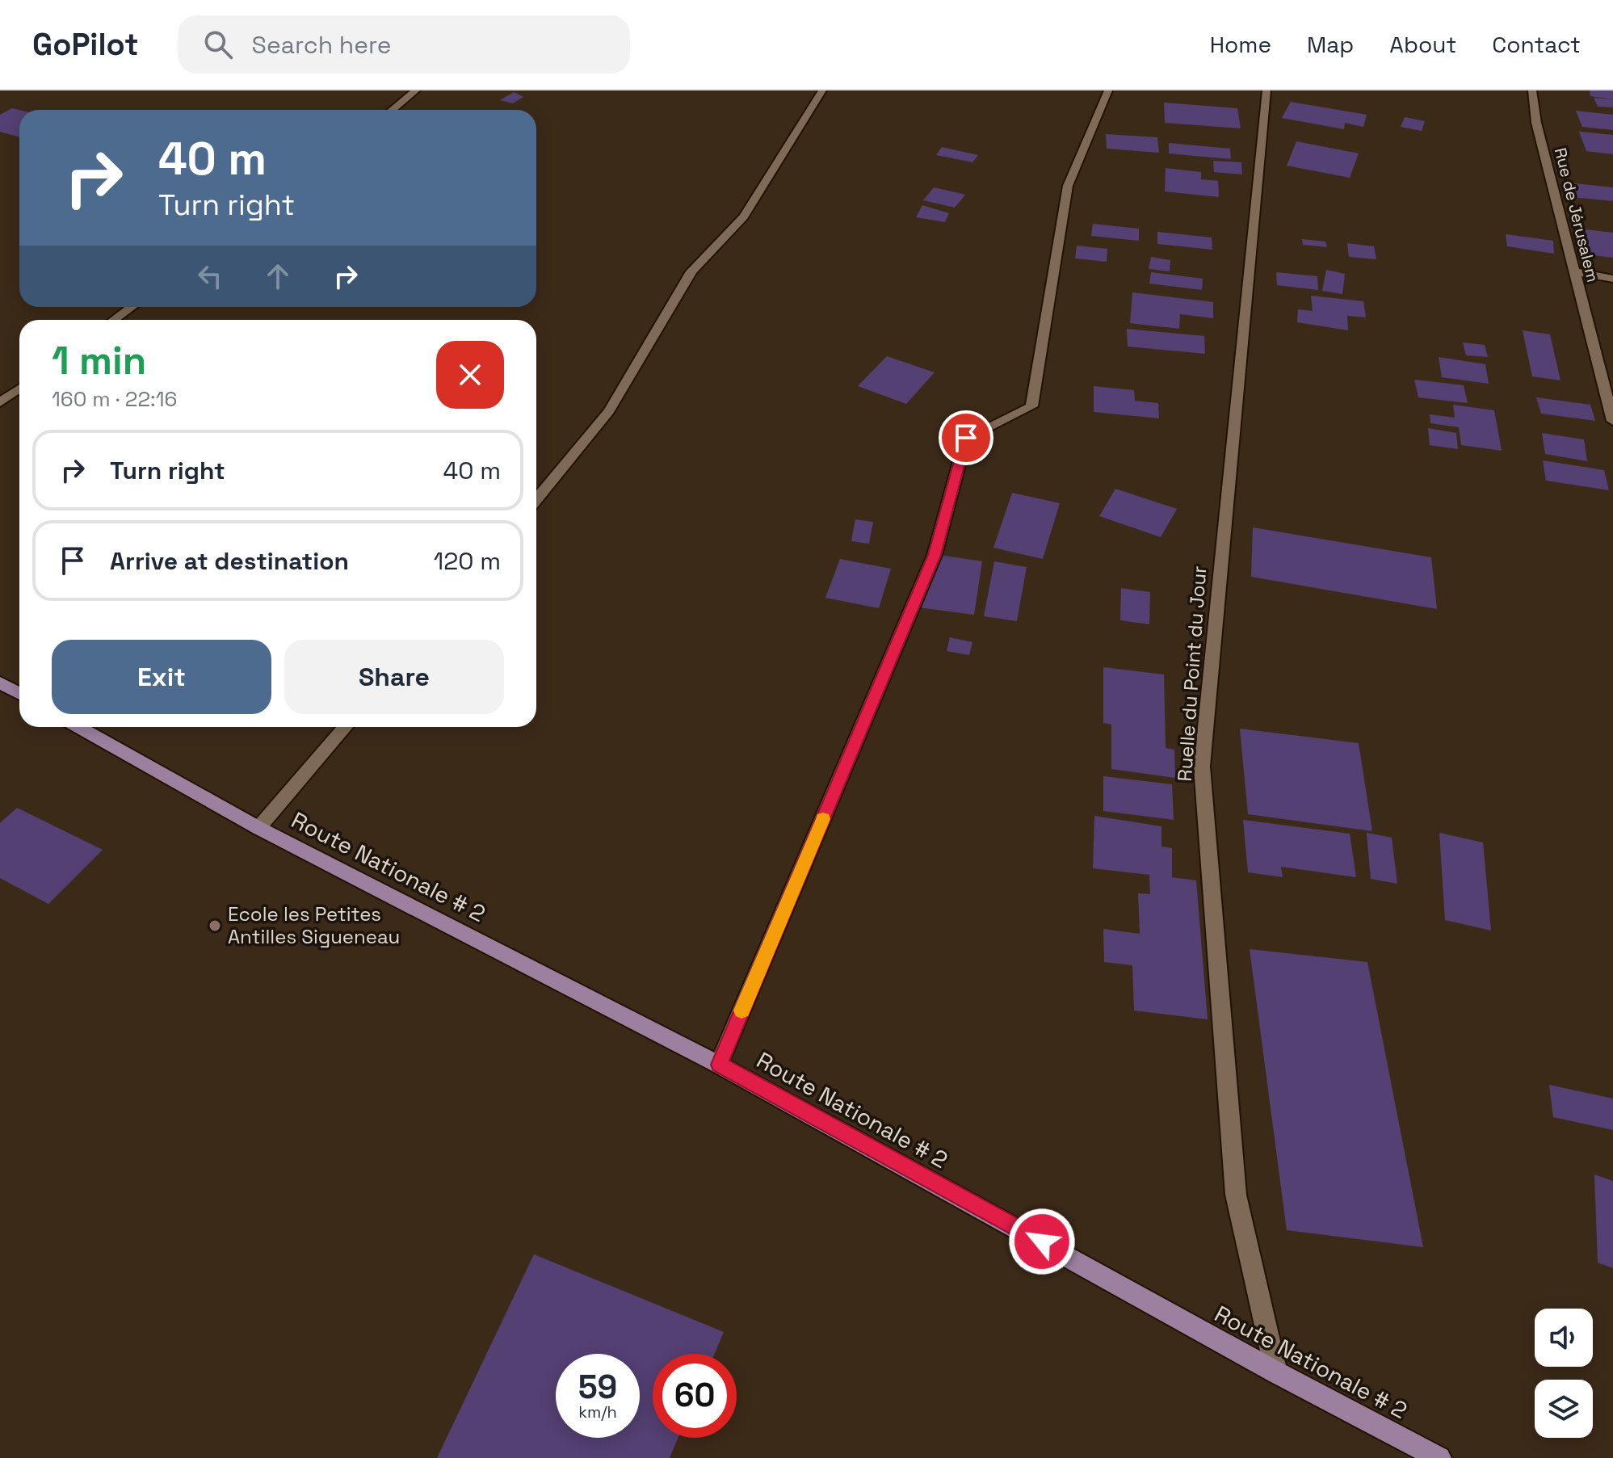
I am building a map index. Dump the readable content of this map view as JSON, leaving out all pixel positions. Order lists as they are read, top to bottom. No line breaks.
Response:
{"streets":{"main road":["Route Nationale # 2"],"street":["Rue de Jérusalem","Ruelle du Point du Jour"]},"crossings":[["Ruelle du Point du Jour","Route Nationale # 2"]],"places":["Ecole les Petites Antilles Sigueneau"],"page":{"header":"GoPilot","search":"Search here","nav":["Home","Map","About","Contact"],"turn":["40 m","Turn right"],"heading":["1 min","160 m · 22:16"],"list":[{"name":"Turn right","value":"40 m"},{"name":"Arrive at destination","value":"120 m"}],"buttons":["Exit","Share"],"speed":"59 km/h","limit":"60"}}
